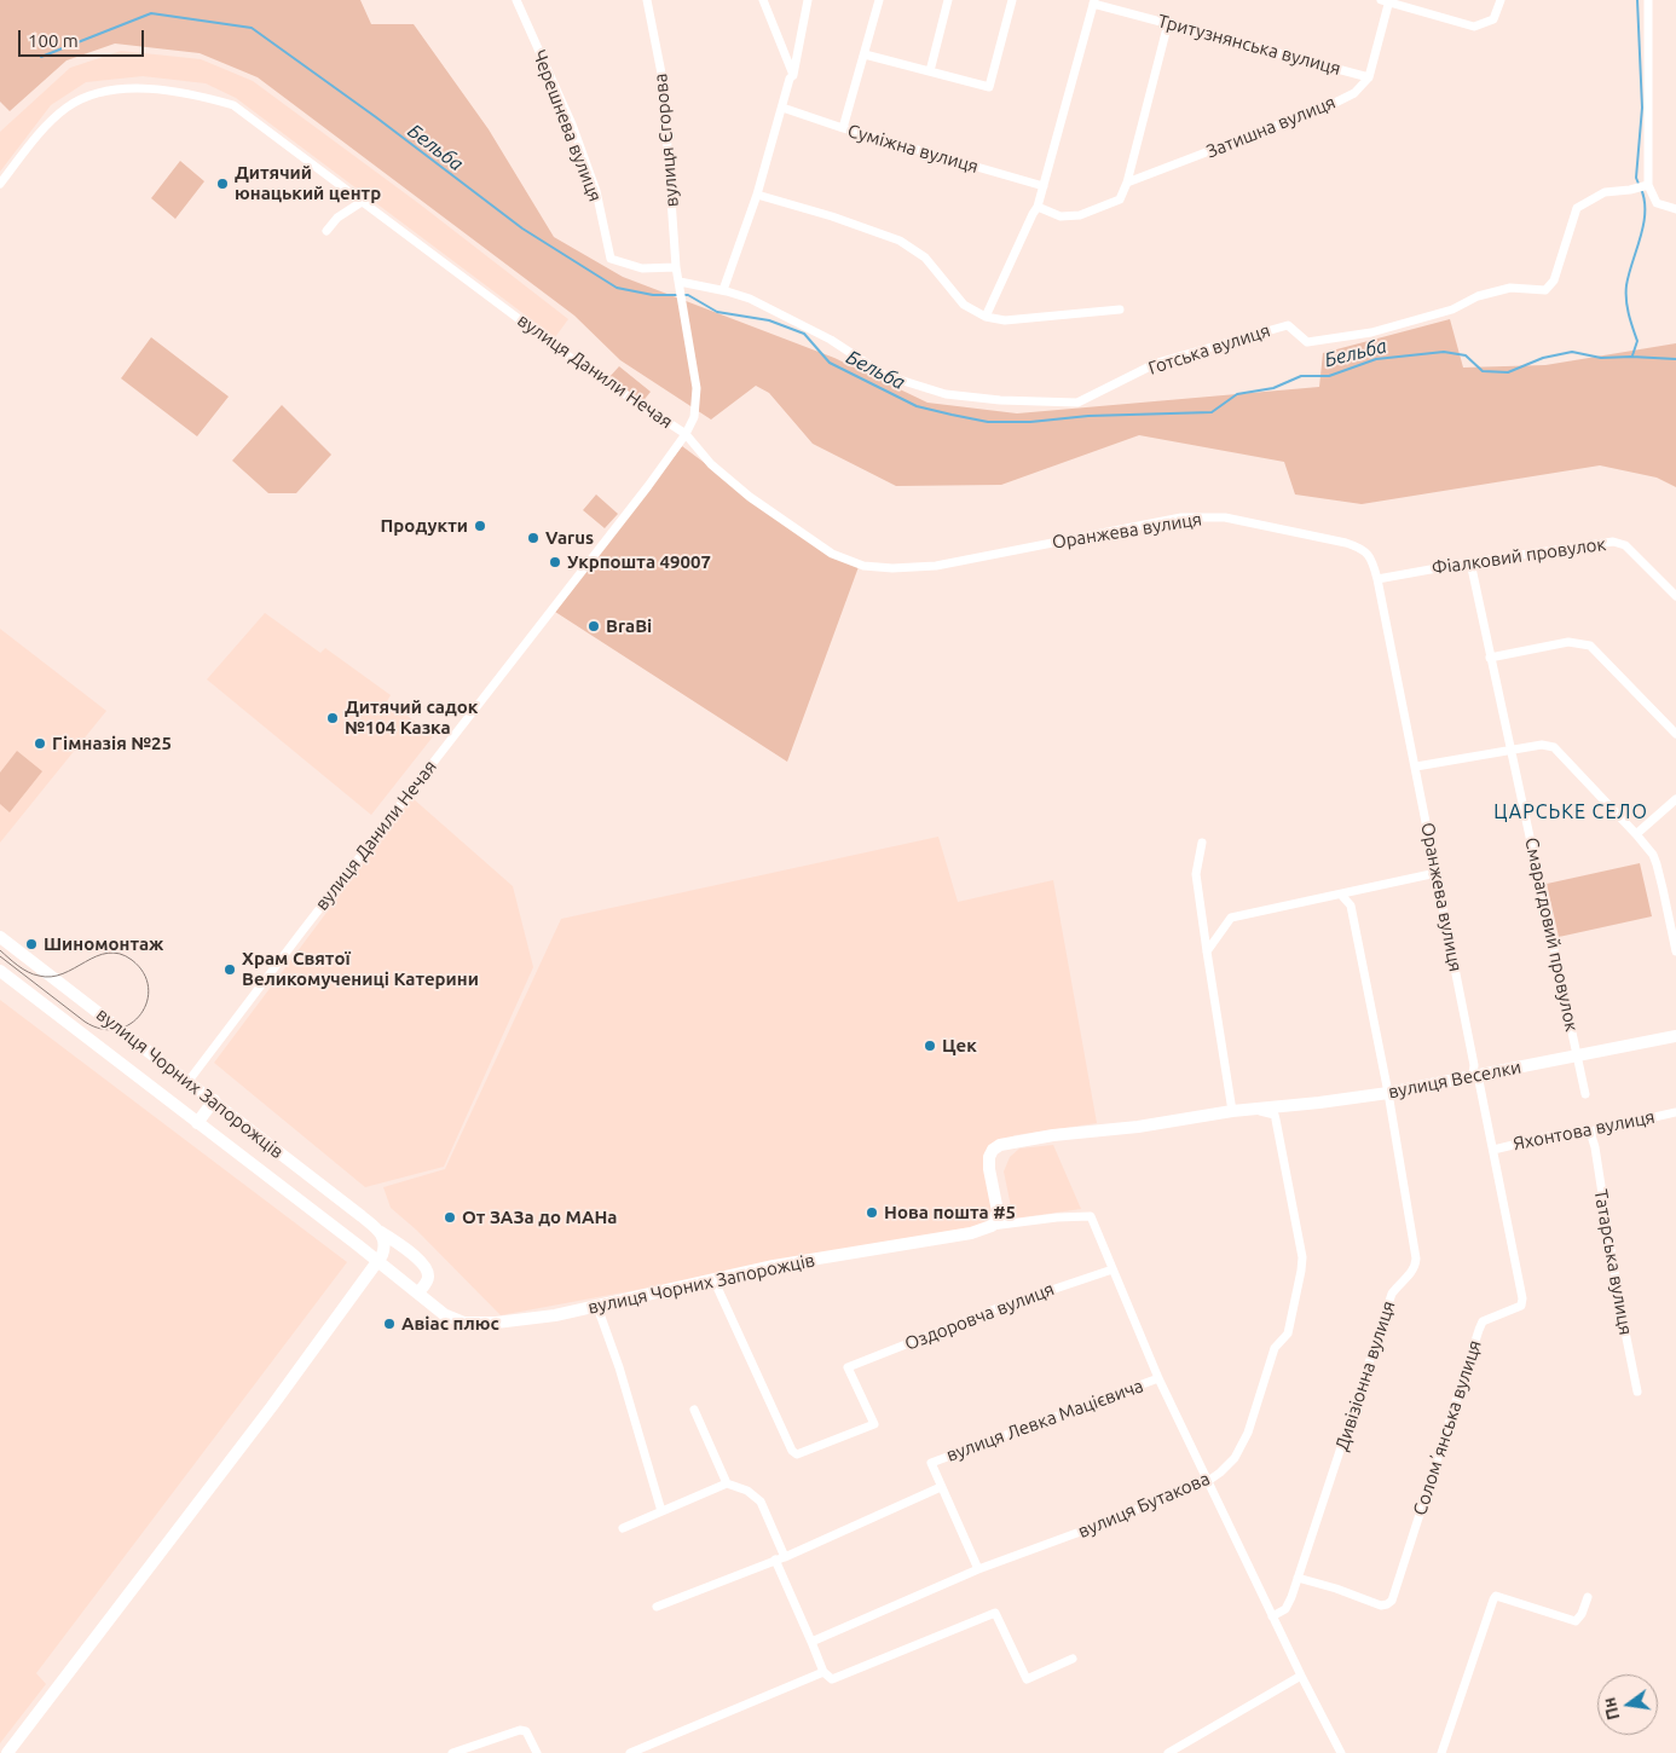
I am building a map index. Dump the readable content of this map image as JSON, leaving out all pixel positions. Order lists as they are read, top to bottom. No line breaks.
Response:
{"streets":{"main road":["вулиця Веселки","вулиця Чорних Запорожців"],"street":["Тритузнянська вулиця","Черешнева вулиця","Затишна вулиця","вулиця Єгорова","Суміжна вулиця","Готська вулиця","вулиця Данили Нечая","Оранжева вулиця","Фіалковий провулок","Смарагдовий провулок","Яхонтова вулиця","Татарська вулиця","Оздоровча вулиця","Дивізіонна вулиця","вулиця Левка Мацієвича","Соломʼянська вулиця","вулиця Бутакова"]},"crossings":[["Тритузнянська вулиця","Затишна вулиця"],["Черешнева вулиця","вулиця Єгорова"],["вулиця Єгорова","Готська вулиця"],["вулиця Єгорова","вулиця Данили Нечая"],["вулиця Єгорова","Оранжева вулиця"],["вулиця Данили Нечая","Оранжева вулиця"],["вулиця Данили Нечая","вулиця Чорних Запорожців"],["Оранжева вулиця","Фіалковий провулок"],["Оранжева вулиця","вулиця Веселки"],["Оранжева вулиця","Соломʼянська вулиця"],["Фіалковий провулок","Смарагдовий провулок"],["Смарагдовий провулок","вулиця Веселки"],["вулиця Веселки","Дивізіонна вулиця"],["вулиця Веселки","Соломʼянська вулиця"],["вулиця Веселки","вулиця Бутакова"],["вулиця Чорних Запорожців","Оздоровча вулиця"],["Яхонтова вулиця","Татарська вулиця"],["Яхонтова вулиця","Соломʼянська вулиця"],["Дивізіонна вулиця","Соломʼянська вулиця"]],"districts":["ЦАРСЬКЕ СЕЛО"],"water":["Бельба"],"places":["Дитячий юнацький центр","Продукти","Varus","Укрпошта 49007","BraBi","Дитячий садок №104 Казка","Гімназія №25","Шиномонтаж","Храм Святої Великомучениці Катерини","Цек","Нова пошта #5","От ЗАЗа до МАНа","Авіас плюс"],"scale_bar":"100 m","north":"left"}
